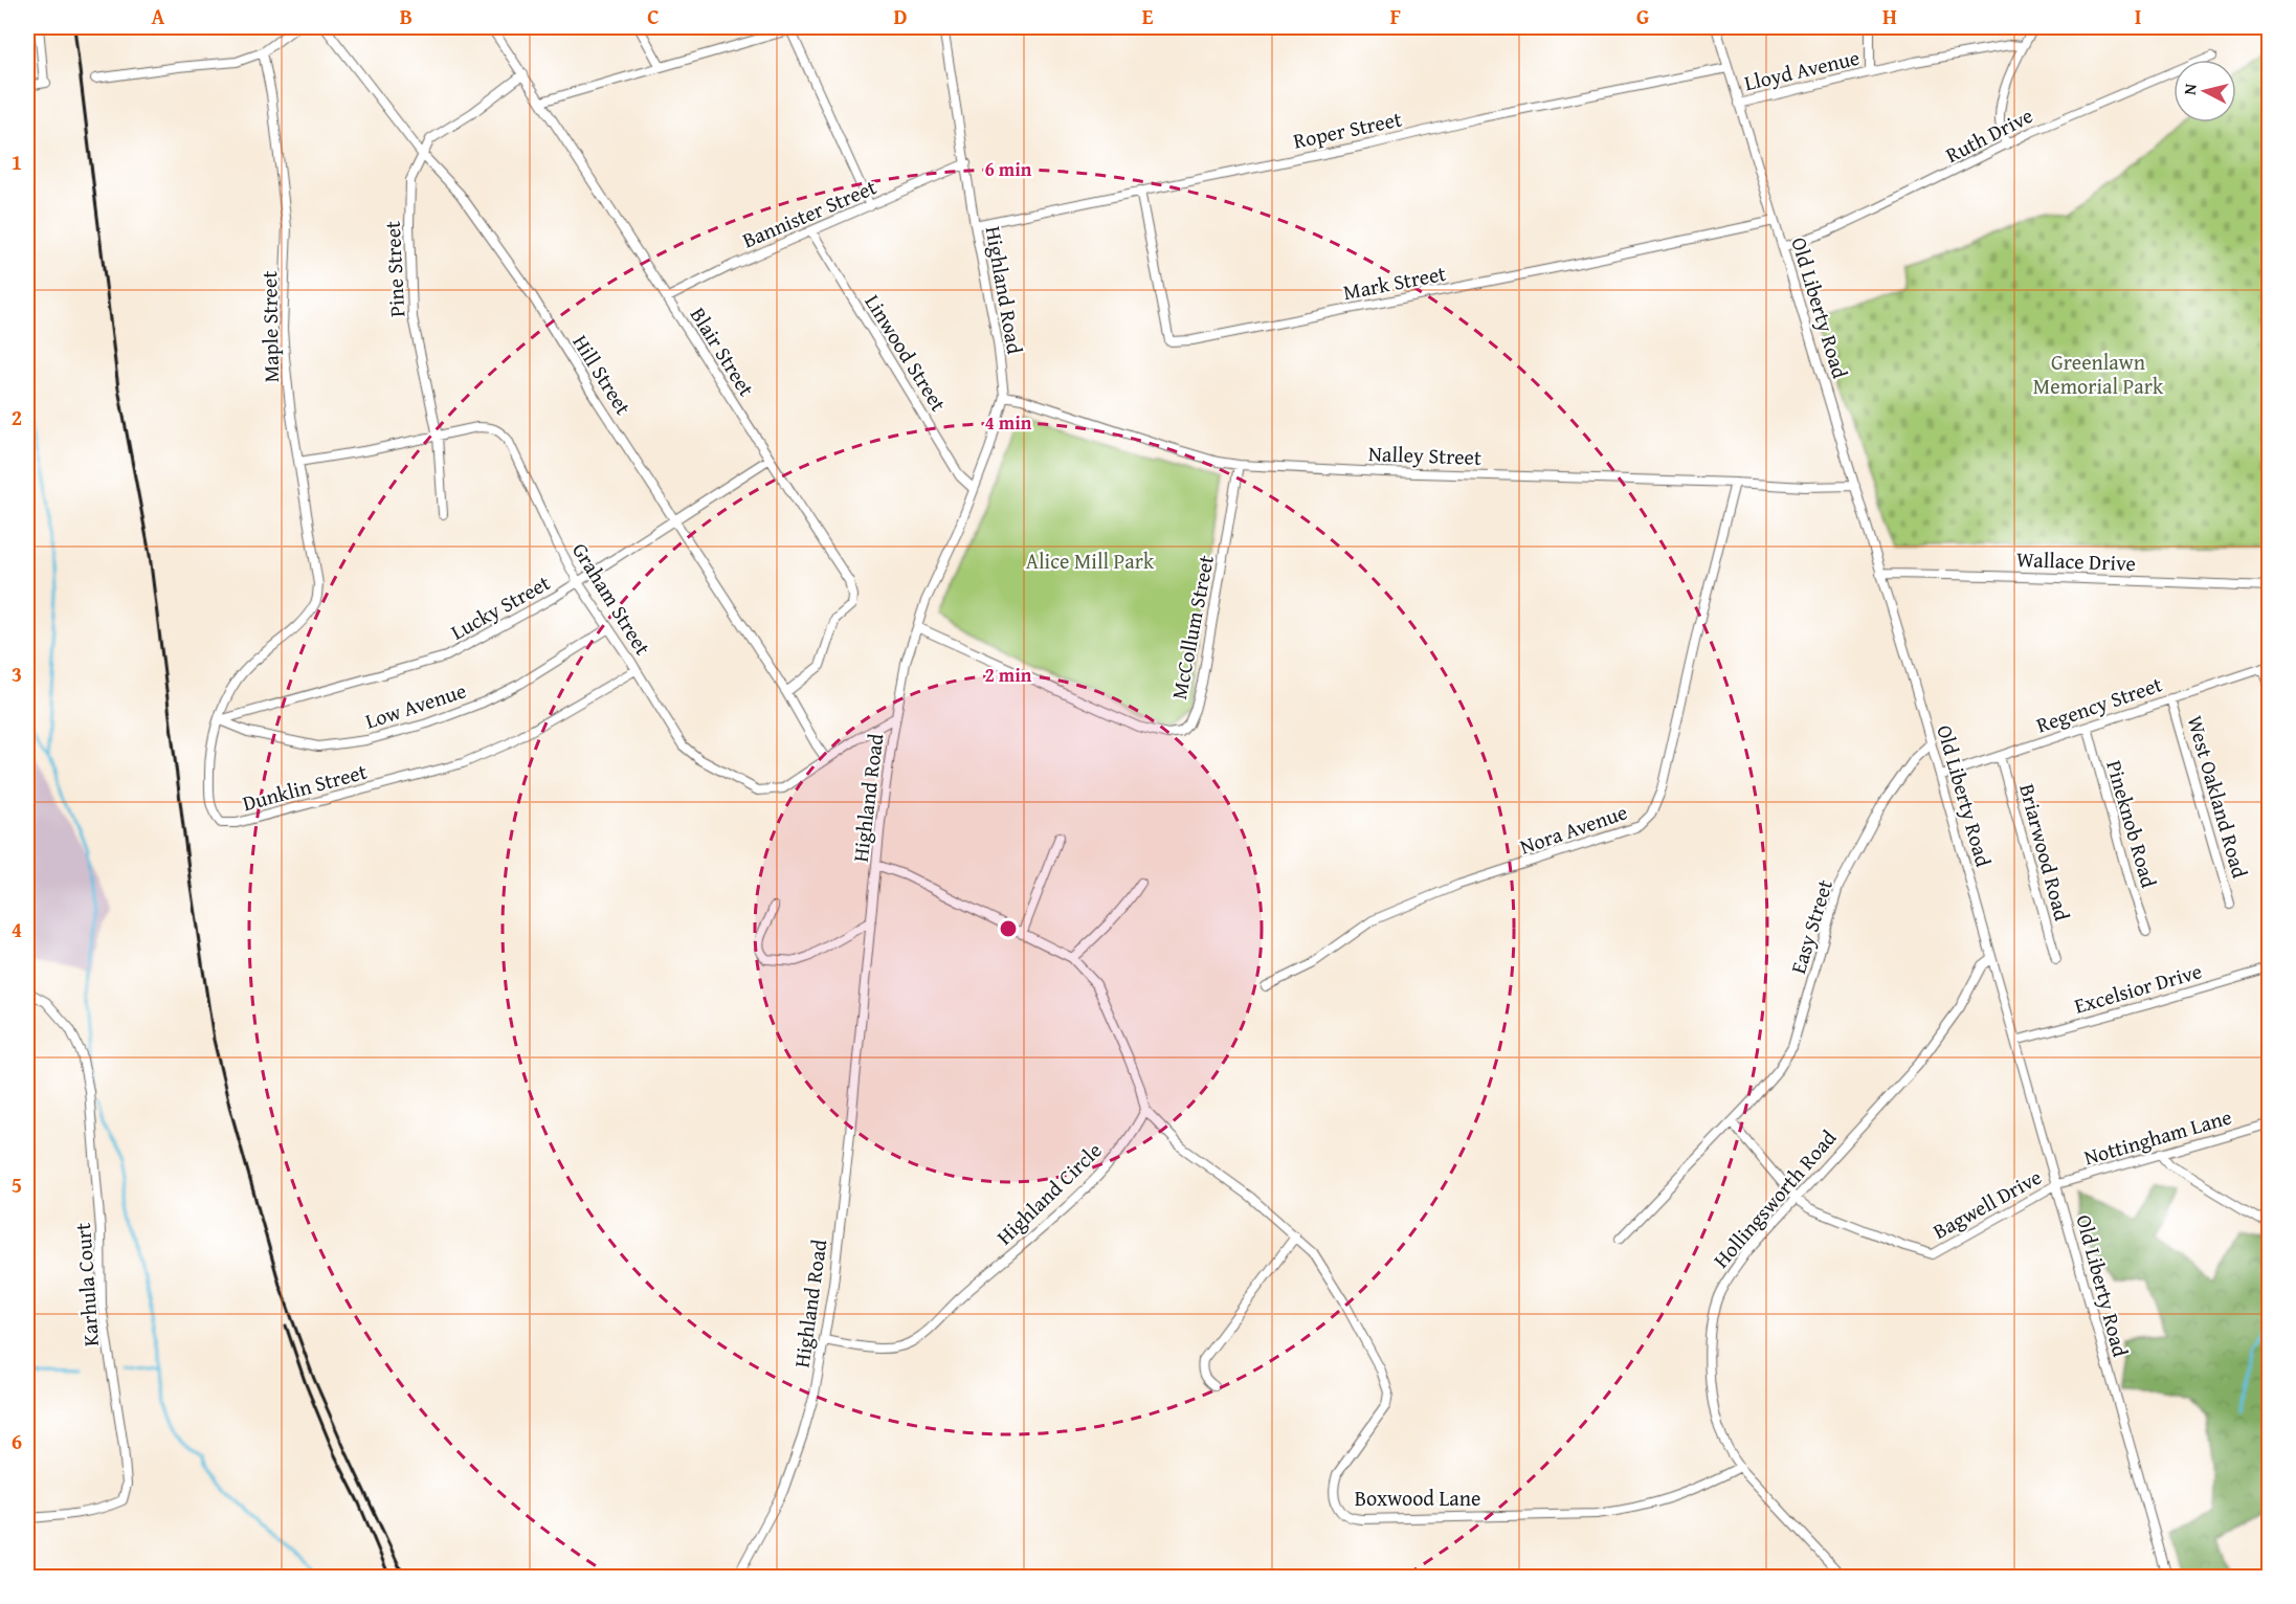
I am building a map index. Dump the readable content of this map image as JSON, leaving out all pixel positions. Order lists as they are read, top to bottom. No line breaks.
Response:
{"streets":{"street":["Lloyd Avenue","Roper Street","Ruth Drive","Bannister Street","Pine Street","Mark Street","Highland Road","Old Liberty Road","Maple Street","Blair Street","Linwood Street","Hill Street","Nalley Street","Wallace Drive","Graham Street","Lucky Street","McCollum Street","Regency Street","Low Avenue","Dunklin Street","West Oakland Road","Pineknob Road","Nora Avenue","Briarwood Road","Easy Street","Excelsior Drive","Nottingham Lane","Highland Circle","Hollingsworth Road","Bagwell Drive","Karhula Court","Boxwood Lane"]},"crossings":[["Lloyd Avenue","Old Liberty Road"],["Roper Street","Mark Street"],["Roper Street","Highland Road"],["Roper Street","Old Liberty Road"],["Ruth Drive","Old Liberty Road"],["Bannister Street","Highland Road"],["Bannister Street","Blair Street"],["Bannister Street","Linwood Street"],["Pine Street","Blair Street"],["Pine Street","Hill Street"],["Pine Street","Graham Street"],["Mark Street","Old Liberty Road"],["Highland Road","Linwood Street"],["Highland Road","Nalley Street"],["Highland Road","Graham Street"],["Highland Road","McCollum Street"],["Highland Road","Highland Circle"],["Old Liberty Road","Nalley Street"],["Old Liberty Road","Wallace Drive"],["Old Liberty Road","Regency Street"],["Old Liberty Road","Easy Street"],["Old Liberty Road","Excelsior Drive"],["Old Liberty Road","Nottingham Lane"],["Old Liberty Road","Hollingsworth Road"],["Old Liberty Road","Bagwell Drive"],["Maple Street","Graham Street"],["Maple Street","Dunklin Street"],["Blair Street","Hill Street"],["Blair Street","Lucky Street"],["Hill Street","Graham Street"],["Hill Street","Lucky Street"],["Nalley Street","McCollum Street"],["Nalley Street","Nora Avenue"],["Graham Street","Lucky Street"],["Graham Street","Low Avenue"],["Graham Street","Dunklin Street"],["Lucky Street","Low Avenue"],["Lucky Street","Dunklin Street"],["Regency Street","West Oakland Road"],["Regency Street","Pineknob Road"],["Regency Street","Briarwood Road"],["Low Avenue","Dunklin Street"],["Nottingham Lane","Bagwell Drive"],["Highland Circle","Boxwood Lane"],["Hollingsworth Road","Bagwell Drive"],["Hollingsworth Road","Boxwood Lane"]],"parks":["Greenlawn Memorial Park","Alice Mill Park"],"north":"left","grid":{"columns":["A","B","C","D","E","F","G","H","I"],"rows":["1","2","3","4","5","6"]},"rings":["6 min","4 min","2 min"]}
